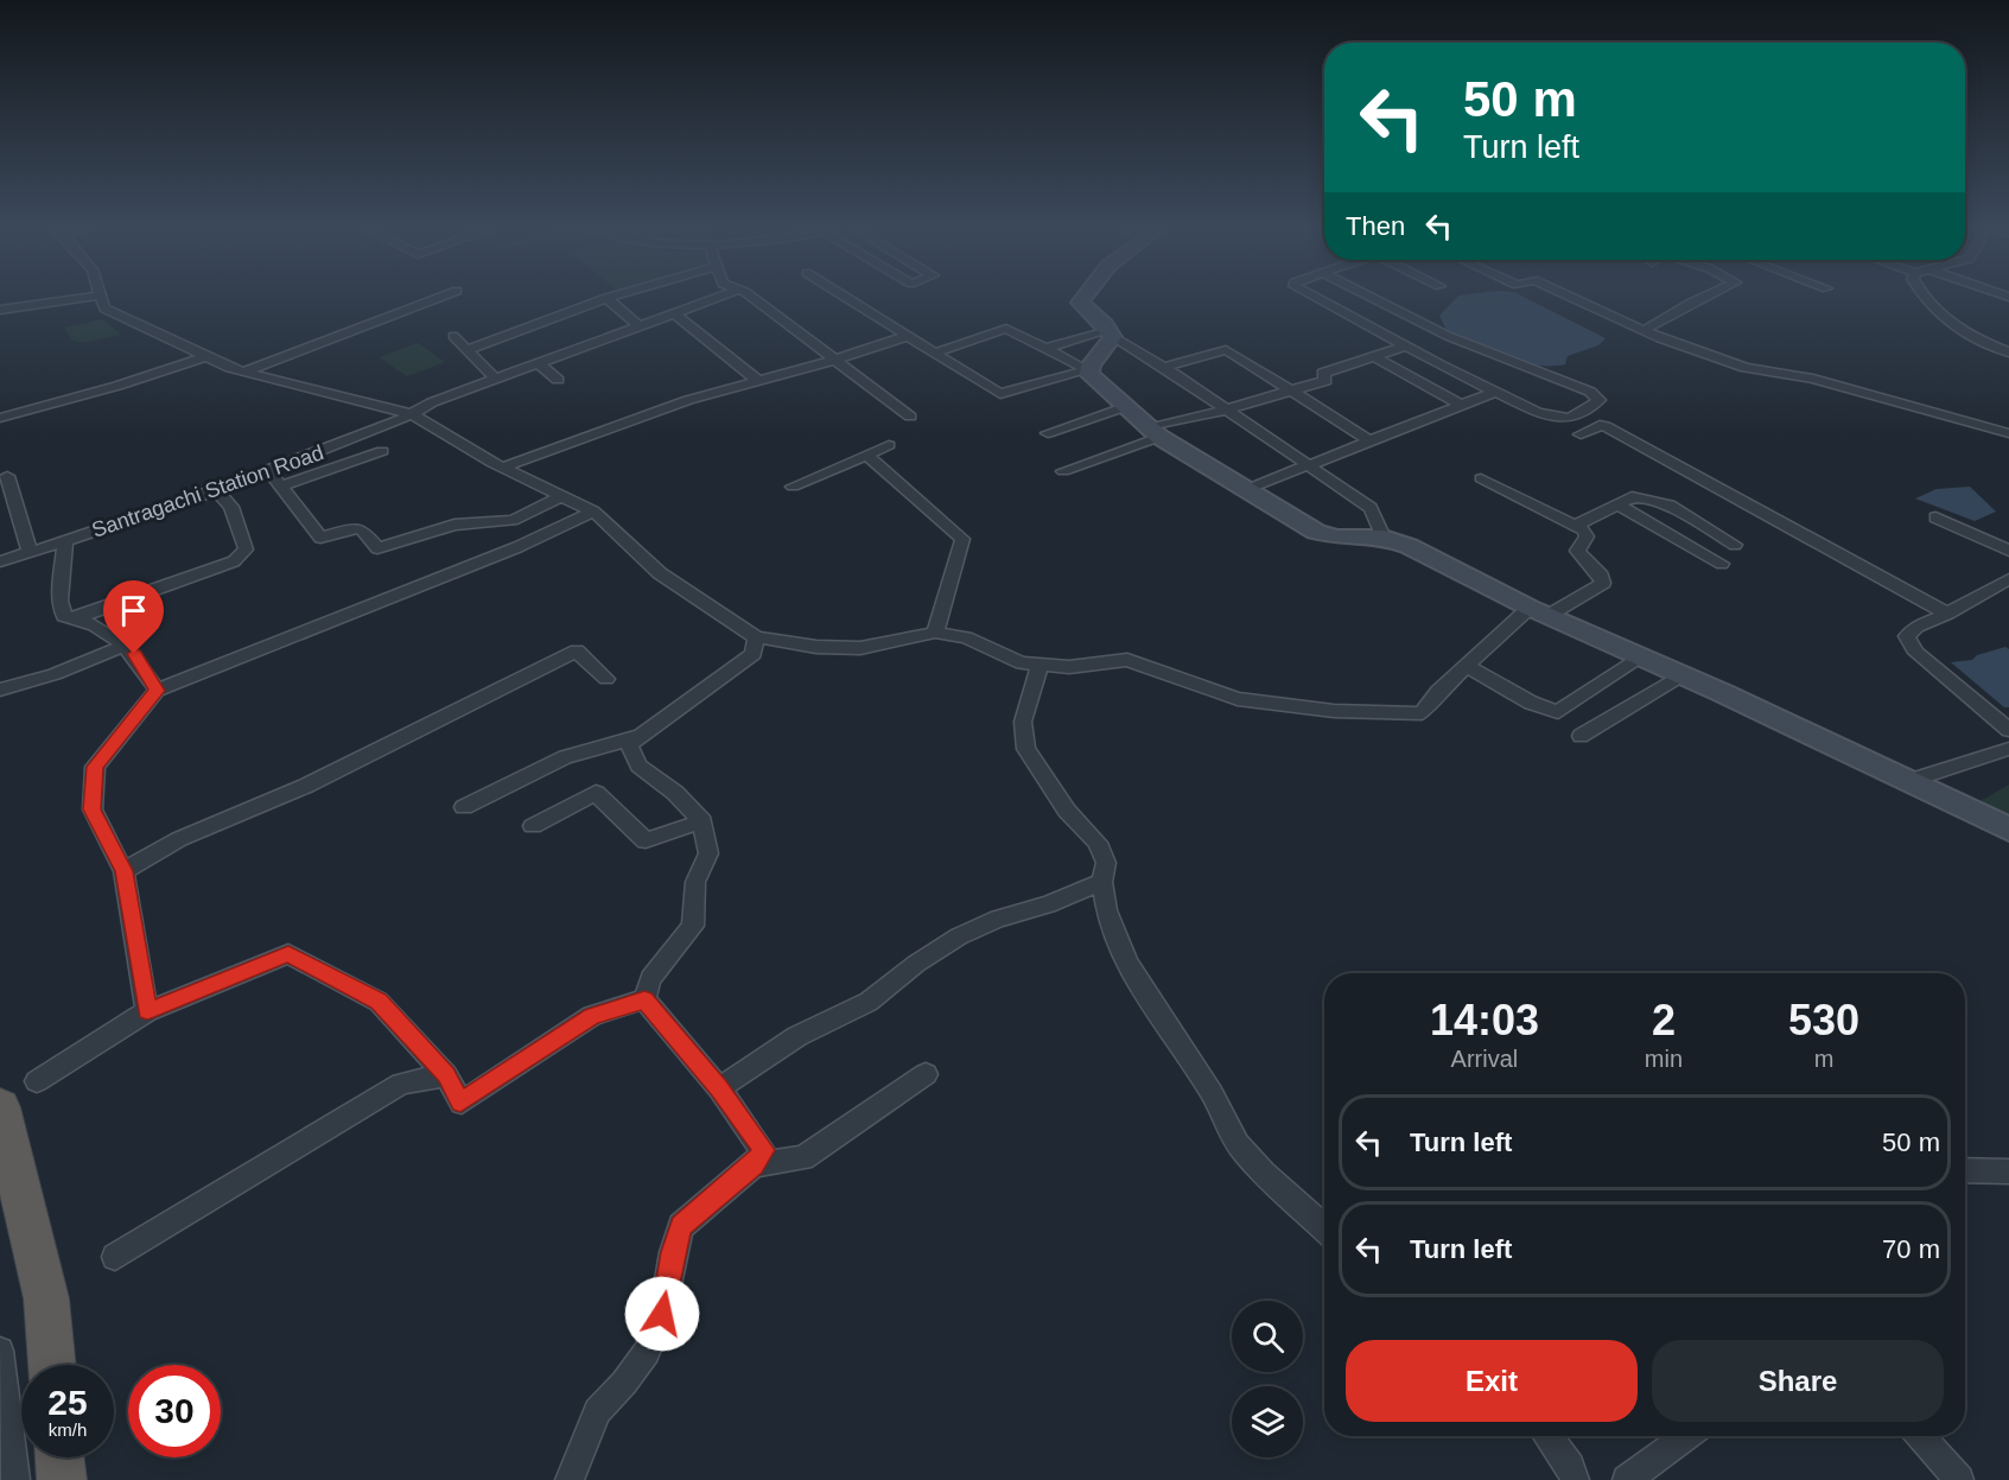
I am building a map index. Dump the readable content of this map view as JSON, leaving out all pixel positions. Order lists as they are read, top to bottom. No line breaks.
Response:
{"streets":{"street":["Santragachi Station Road"]},"page":{"turn":["50 m","Turn left"],"then":"Then","eta":["14:03","Arrival","2","min","530","m"],"list":[{"name":"Turn left","value":"50 m"},{"name":"Turn left","value":"70 m"}],"buttons":["Exit","Share"],"speed":"25 km/h","limit":"30"}}
